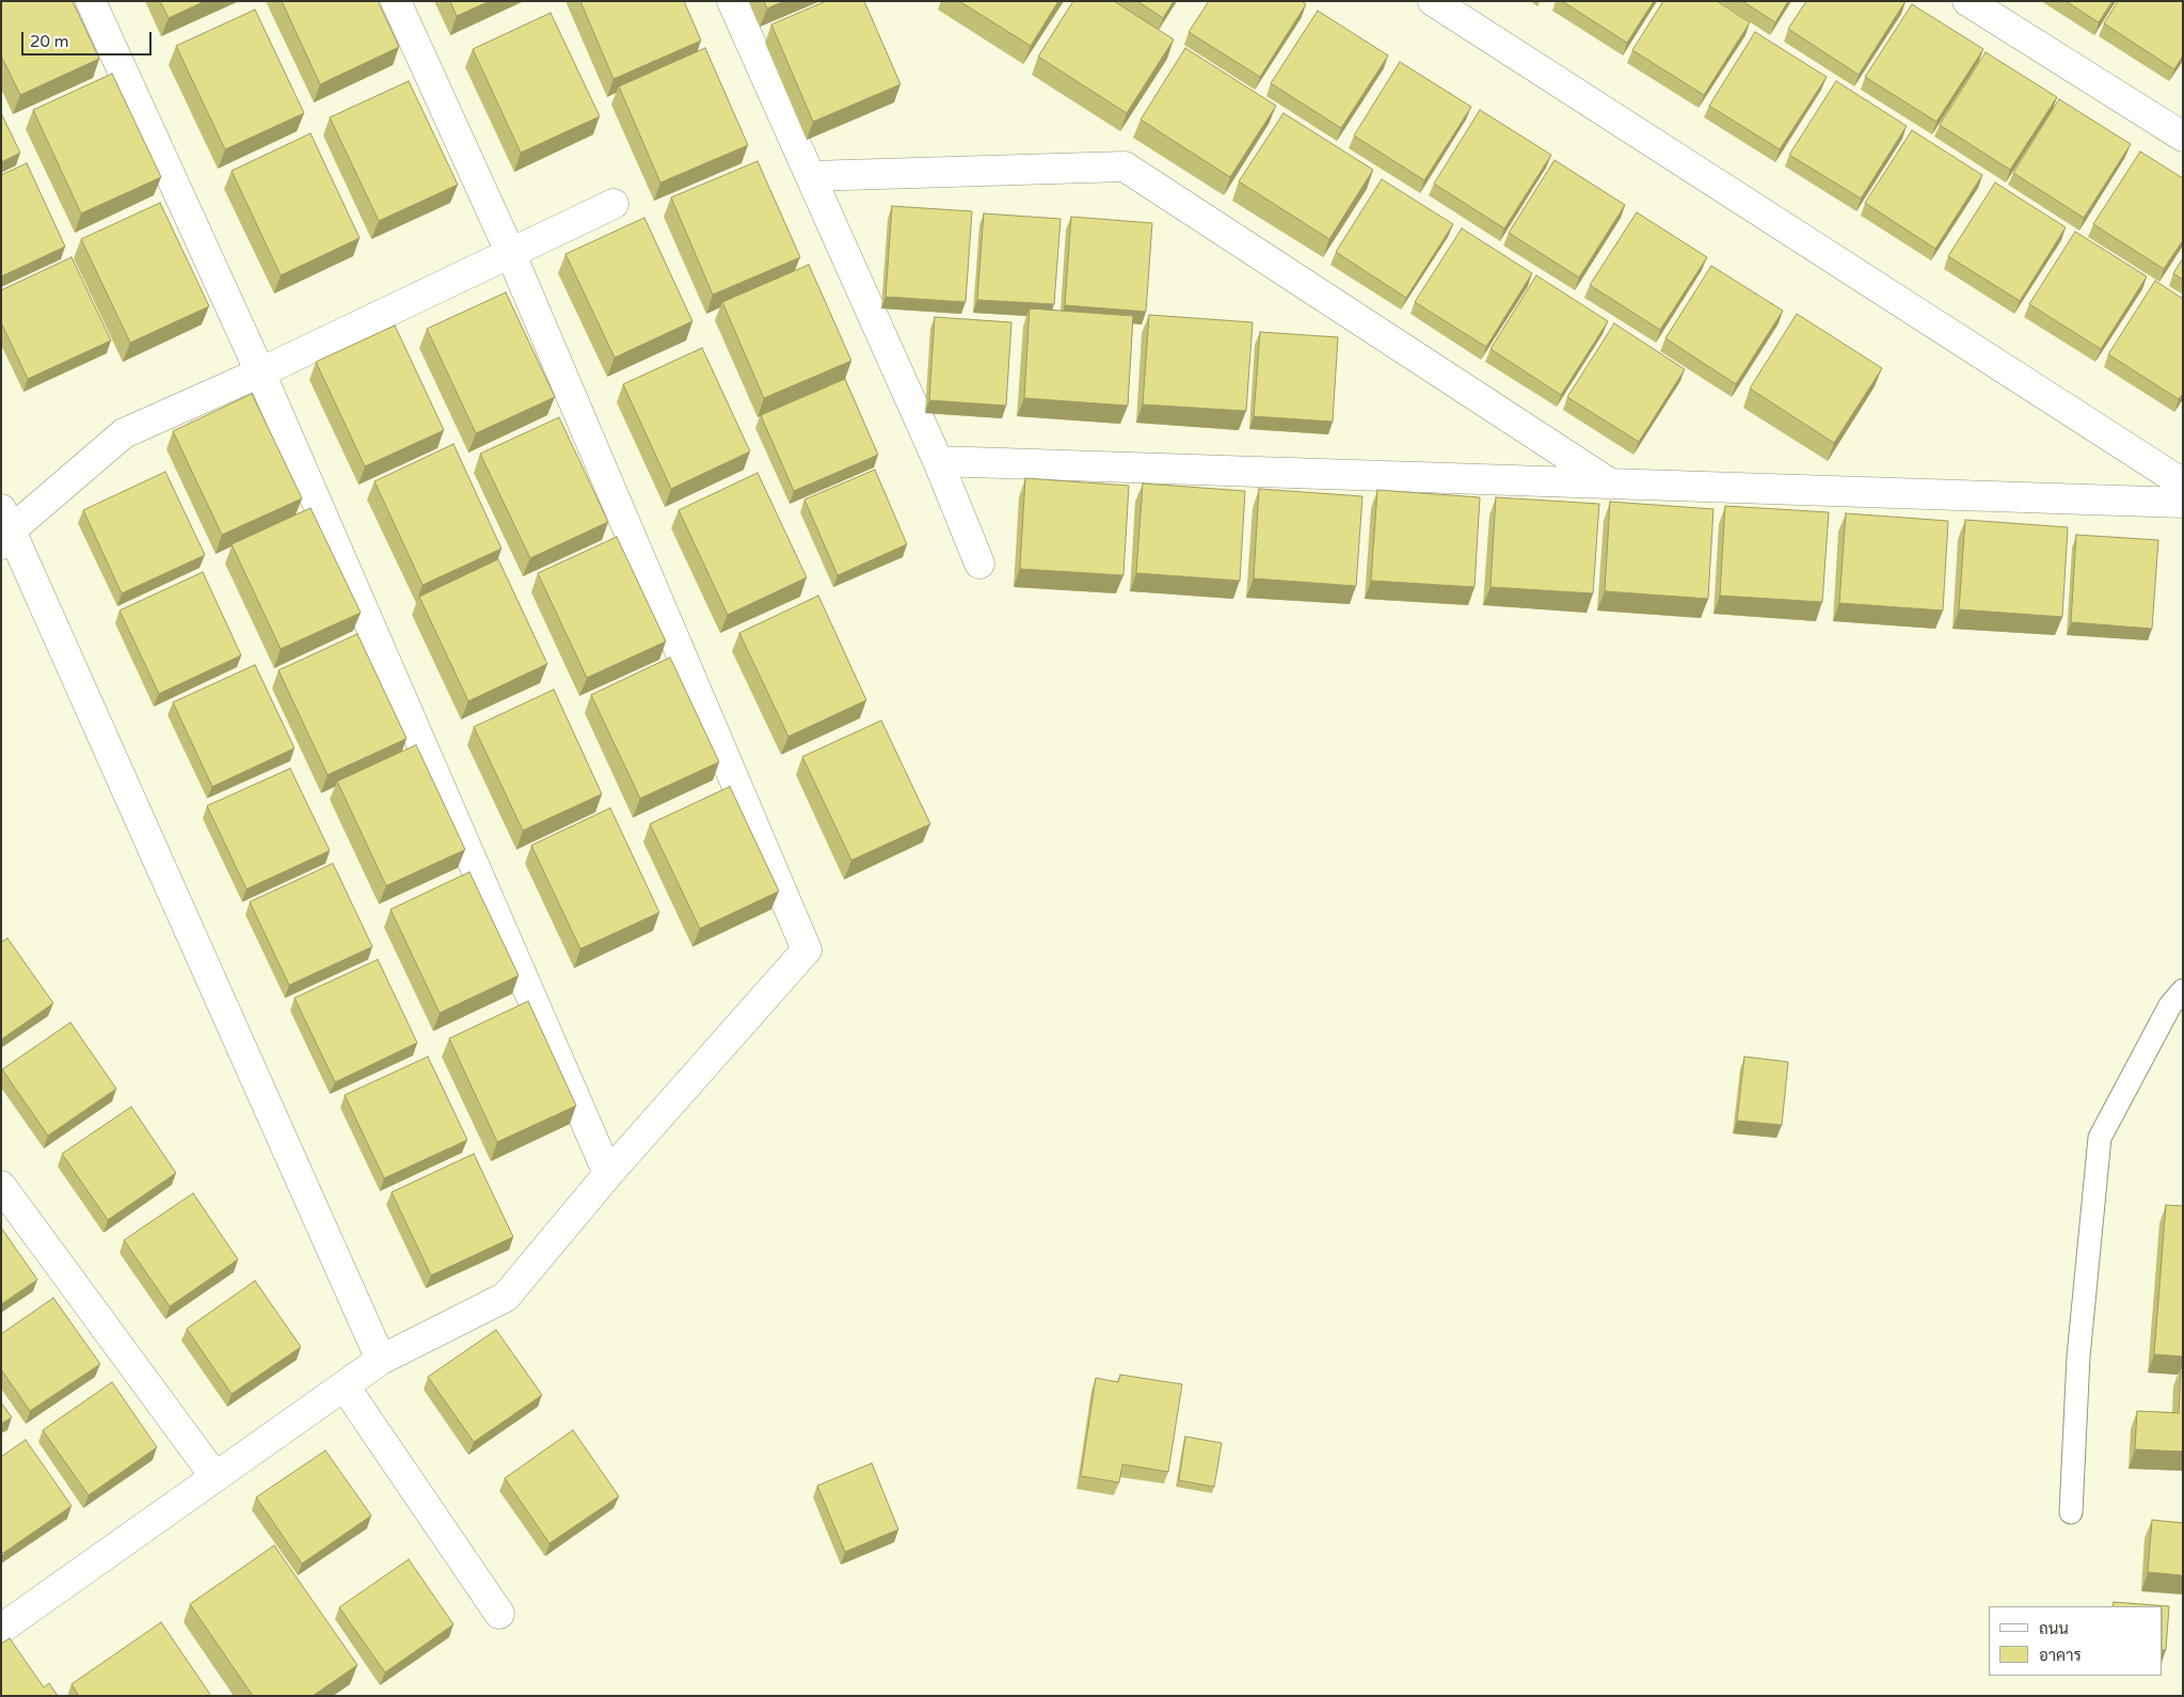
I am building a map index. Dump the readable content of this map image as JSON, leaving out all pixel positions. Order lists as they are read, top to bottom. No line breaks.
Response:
{"legend":["ถนน","อาคาร"],"scale_bar":"20 m"}
